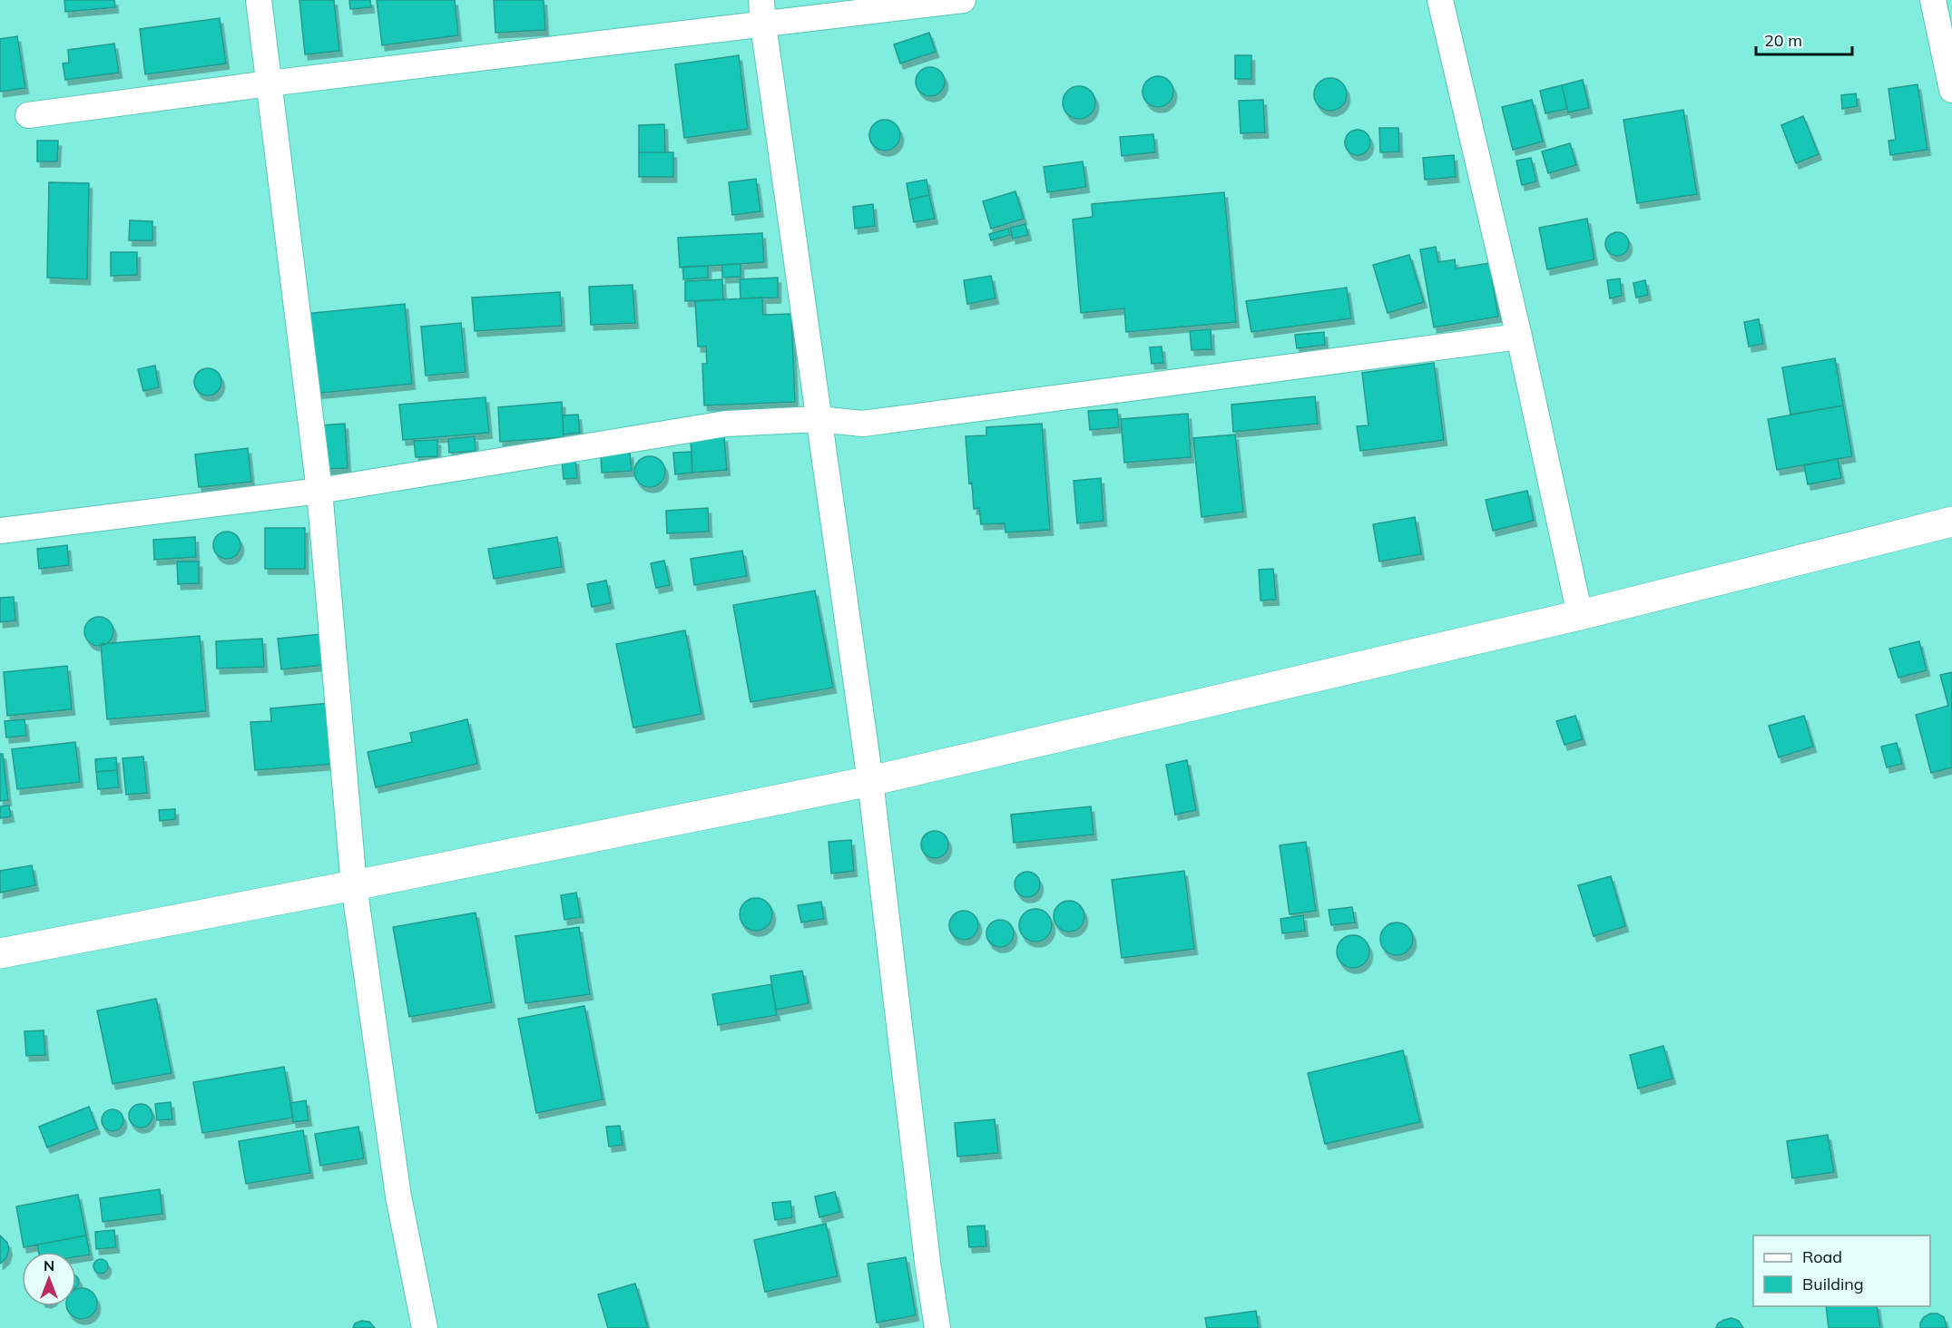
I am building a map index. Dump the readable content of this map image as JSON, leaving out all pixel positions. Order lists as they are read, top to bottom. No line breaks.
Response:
{"legend":["Road","Building"],"scale_bar":"20 m","north":"top"}
